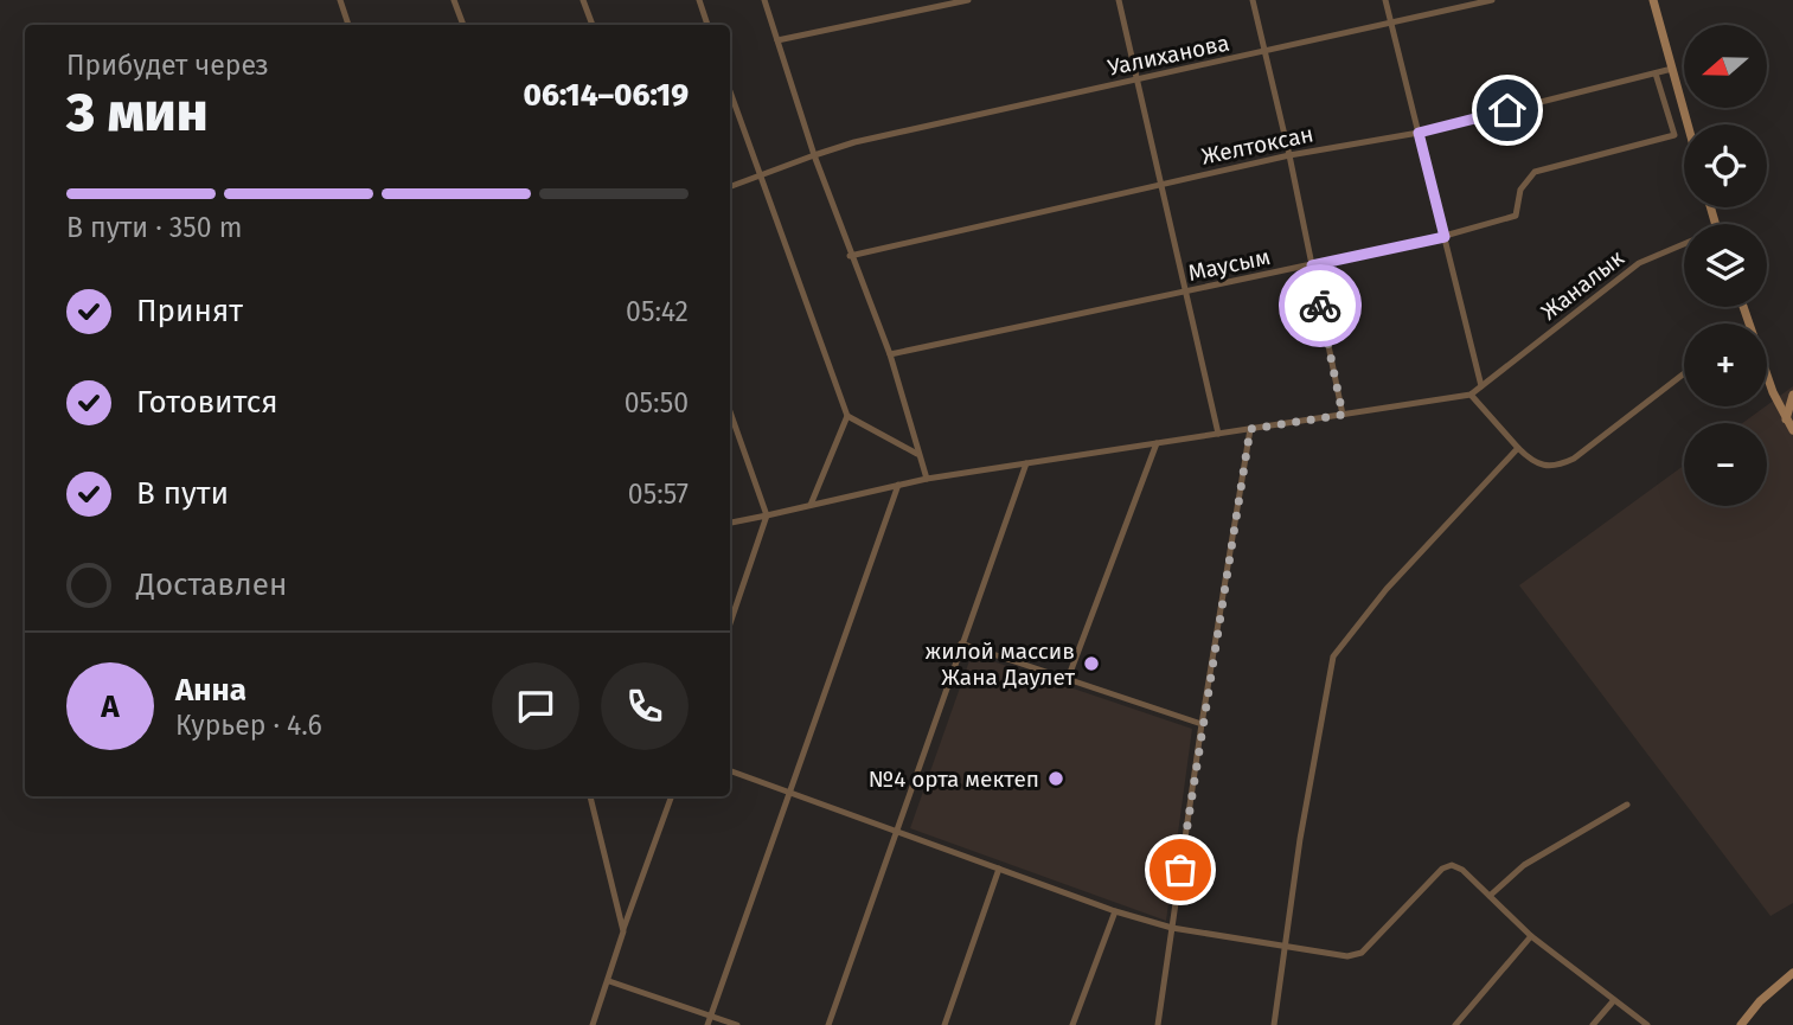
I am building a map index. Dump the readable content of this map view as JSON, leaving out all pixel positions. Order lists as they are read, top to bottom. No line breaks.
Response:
{"streets":{"street":["Уалиханова","Желтоксан","Маусым","Жаналык"]},"crossings":[["Желтоксан","Маусым"]],"places":["жилой массив Жана Даулет","№4 орта мектеп"],"north":"left","page":{"map_buttons":["+","−"],"heading":["3 мин","Прибудет через","06:14–06:19"],"panel":["Анна","Курьер · 4.6"],"bar":"В пути · 350 m","list":[["Принят","05:42"],["Готовится","05:50"],["В пути","05:57"],"Доставлен"],"round":"А"}}
